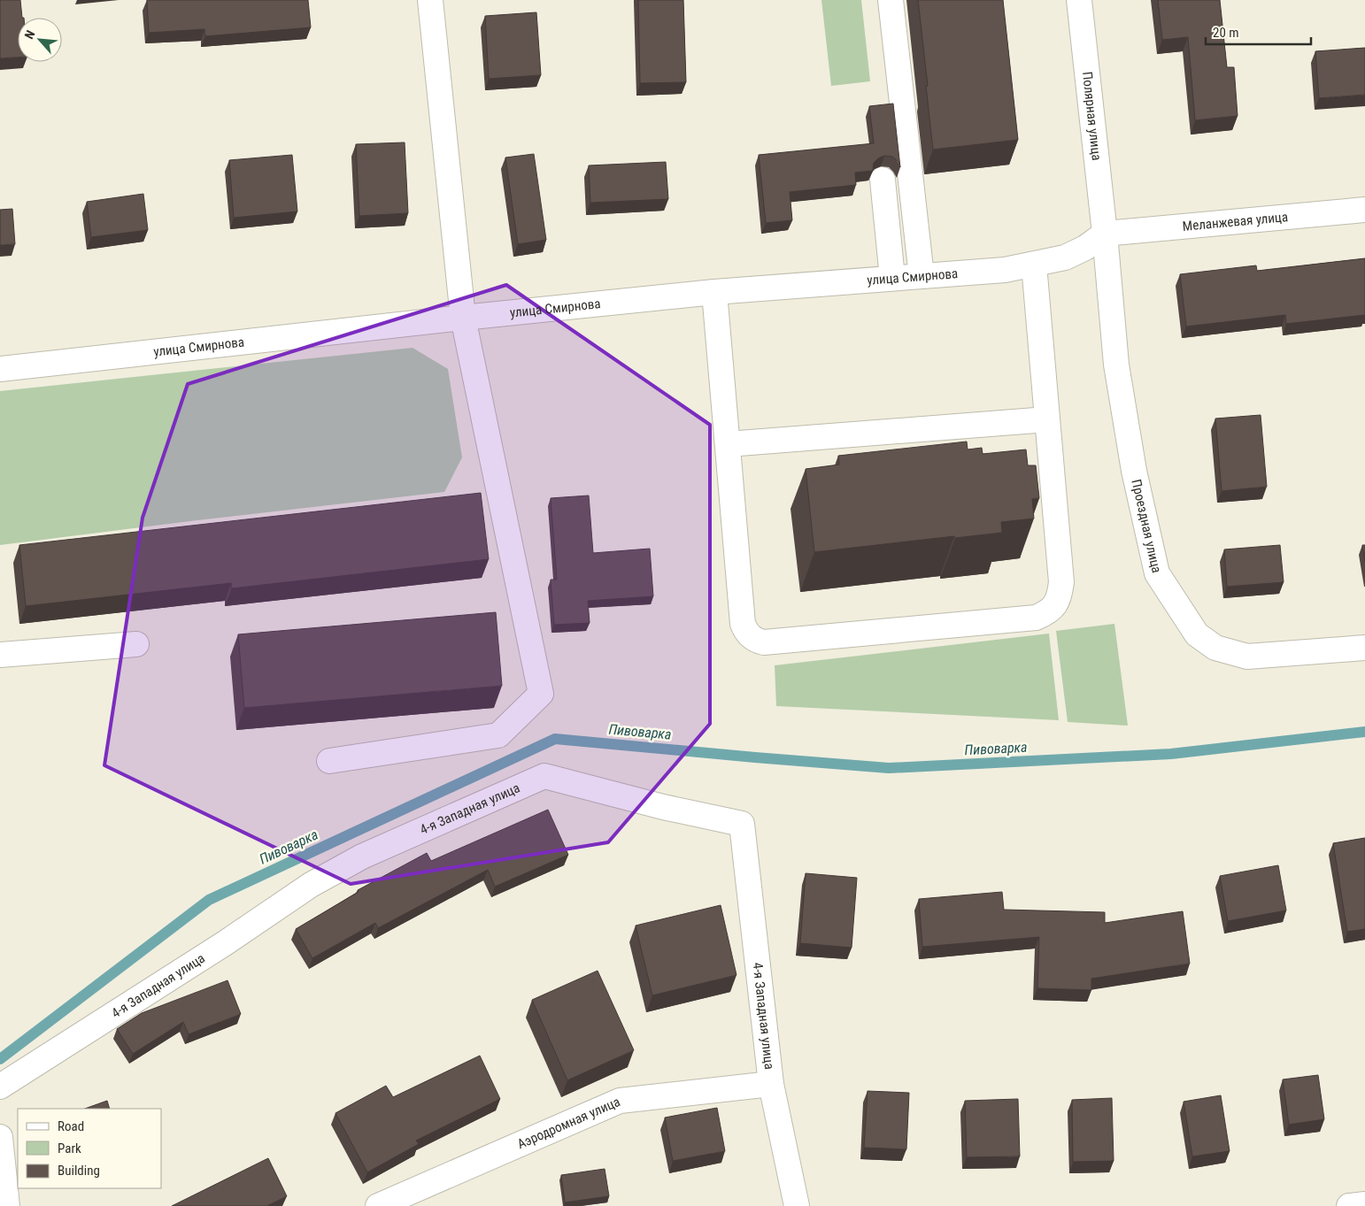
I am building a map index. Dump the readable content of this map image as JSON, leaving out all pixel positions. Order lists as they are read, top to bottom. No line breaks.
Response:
{"streets":{"street":["Полярная улица","Меланжевая улица","улица Смирнова","Проездная улица","4-я Западная улица","Аэродромная улица"]},"crossings":[["Полярная улица","Меланжевая улица"],["Полярная улица","улица Смирнова"],["Полярная улица","Проездная улица"],["Меланжевая улица","улица Смирнова"],["Меланжевая улица","Проездная улица"],["улица Смирнова","Проездная улица"],["4-я Западная улица","Аэродромная улица"]],"water":["Пивоварка"],"legend":["Road","Park","Building"],"scale_bar":"20 m","north":"top left"}
